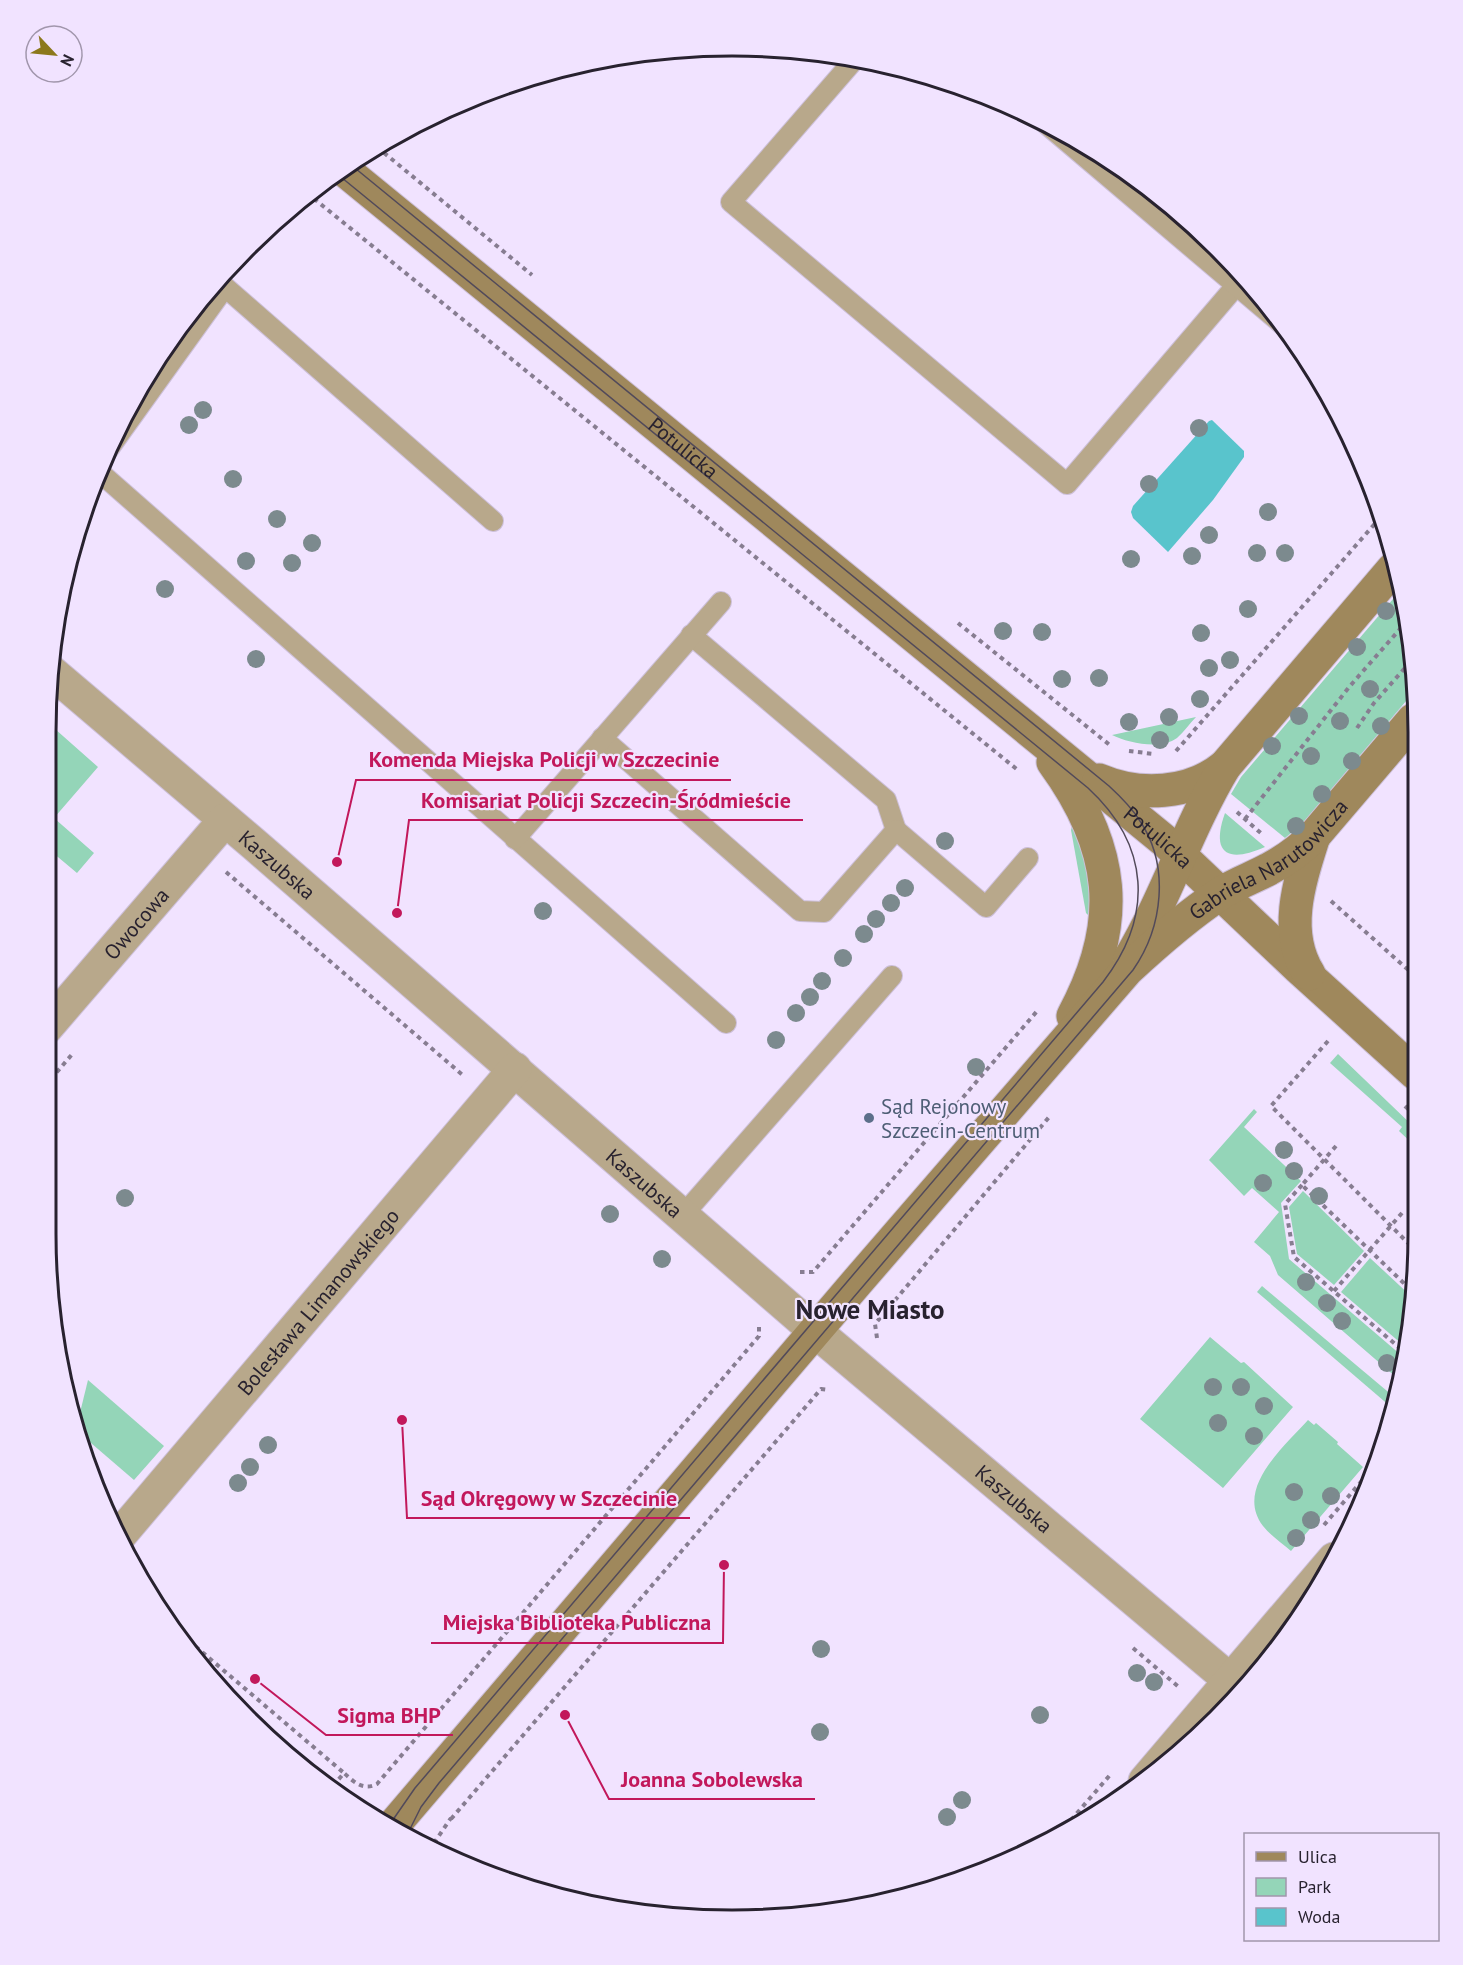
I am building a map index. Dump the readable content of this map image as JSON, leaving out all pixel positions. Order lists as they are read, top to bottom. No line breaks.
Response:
{"streets":{"street":["Potulicka","Gabriela Narutowicza","Kaszubska","Owocowa","Bolesława Limanowskiego"]},"crossings":[["Potulicka","Gabriela Narutowicza"],["Gabriela Narutowicza","Kaszubska"],["Kaszubska","Owocowa"],["Kaszubska","Bolesława Limanowskiego"]],"districts":["Nowe Miasto"],"places":["Komenda Miejska Policji w Szczecinie","Komisariat Policji Szczecin-Śródmieście","Sąd Rejonowy Szczecin-Centrum","Sąd Okręgowy w Szczecinie","Miejska Biblioteka Publiczna","Sigma BHP","Joanna Sobolewska"],"legend":["Ulica","Park","Woda"],"north":"bottom right"}
